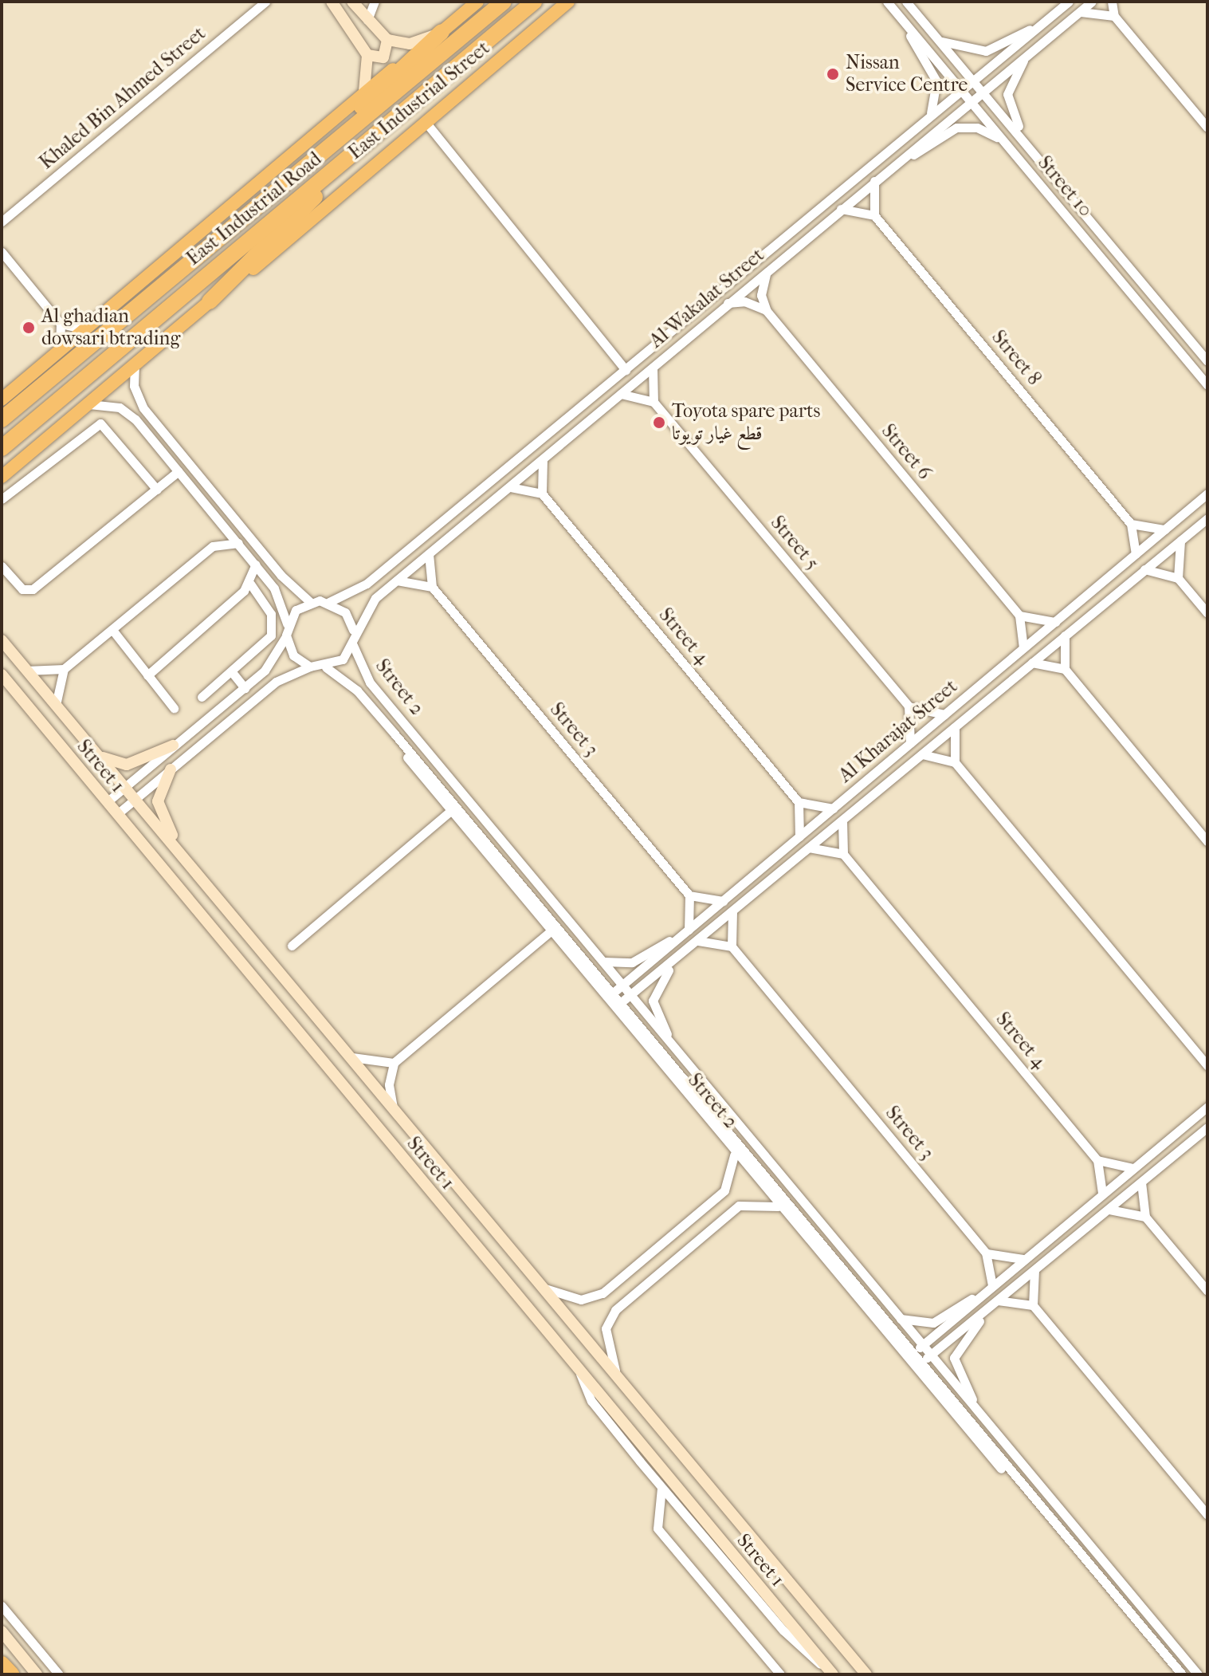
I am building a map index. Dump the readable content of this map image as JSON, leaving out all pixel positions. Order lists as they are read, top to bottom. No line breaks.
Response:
{"streets":{"highway":["East Industrial Road"],"main road":["East Industrial Street"],"street":["Khaled Bin Ahmed Street","Street 10","Al Wakalat Street","Street 8","Street 6","Street 5","Street 4","Street 2","Street 3","Al Kharajat Street","Street 1"]},"crossings":[["Street 10","Al Wakalat Street"],["Al Wakalat Street","Street 2"],["Street 2","Al Kharajat Street"]],"places":["Nissan Service Centre","Al ghadian dowsari btrading","Toyota spare parts قطع غيار تويوتا"]}
